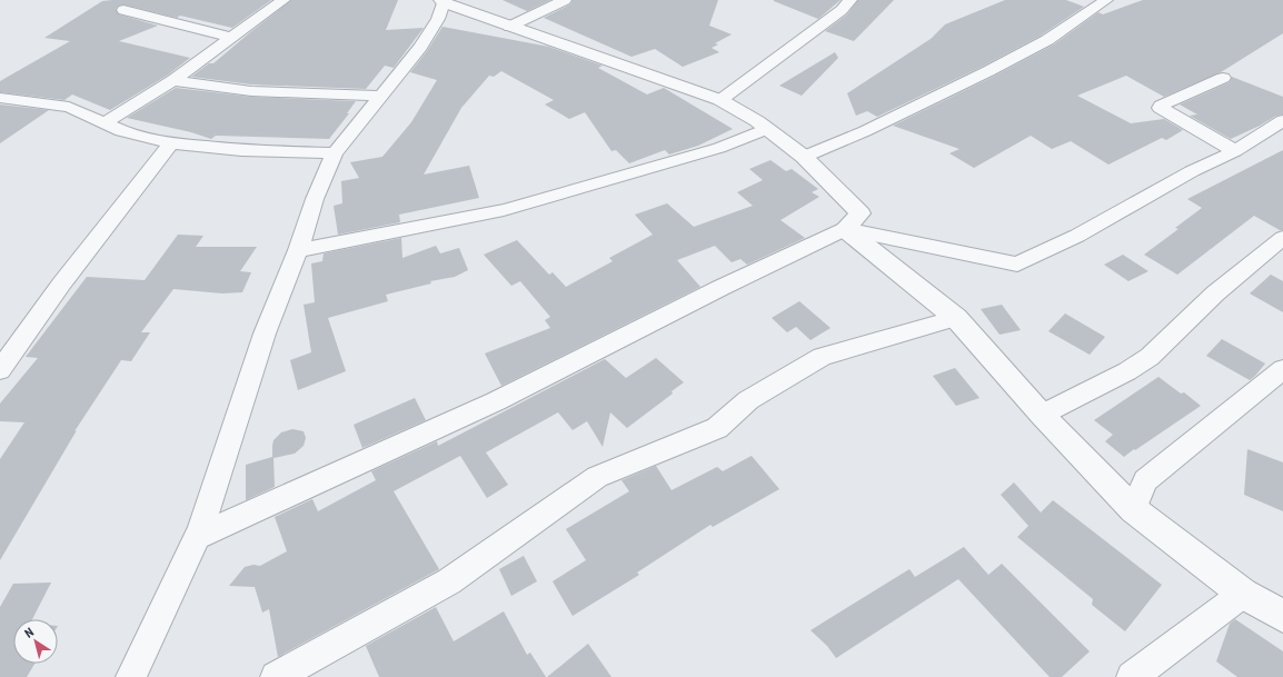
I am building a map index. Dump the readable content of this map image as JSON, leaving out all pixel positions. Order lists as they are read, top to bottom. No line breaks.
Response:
{"north":"top left"}
